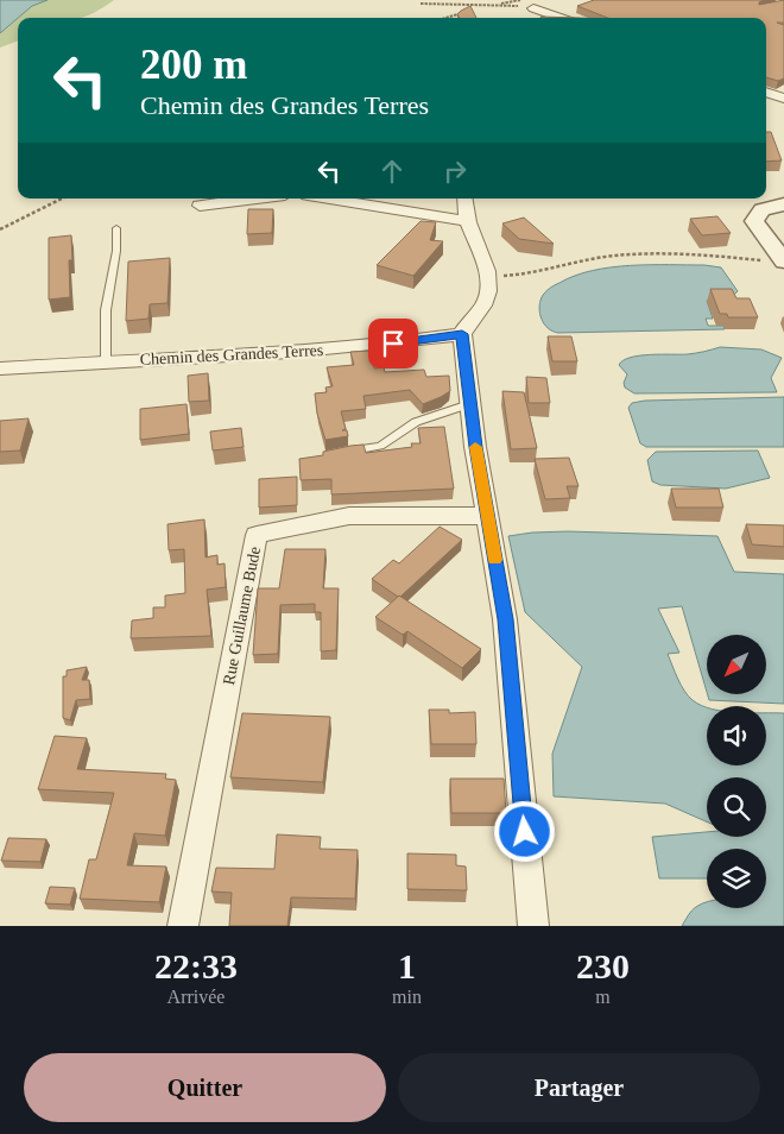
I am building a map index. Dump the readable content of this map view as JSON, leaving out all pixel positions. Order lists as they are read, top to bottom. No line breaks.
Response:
{"streets":{"street":["Chemin des Grandes Terres","Rue Guillaume Bude"]},"north":"bottom left","page":{"turn":["200 m","Chemin des Grandes Terres"],"eta":["22:33","Arrivée","1","min","230","m"],"buttons":["Quitter","Partager"]}}
